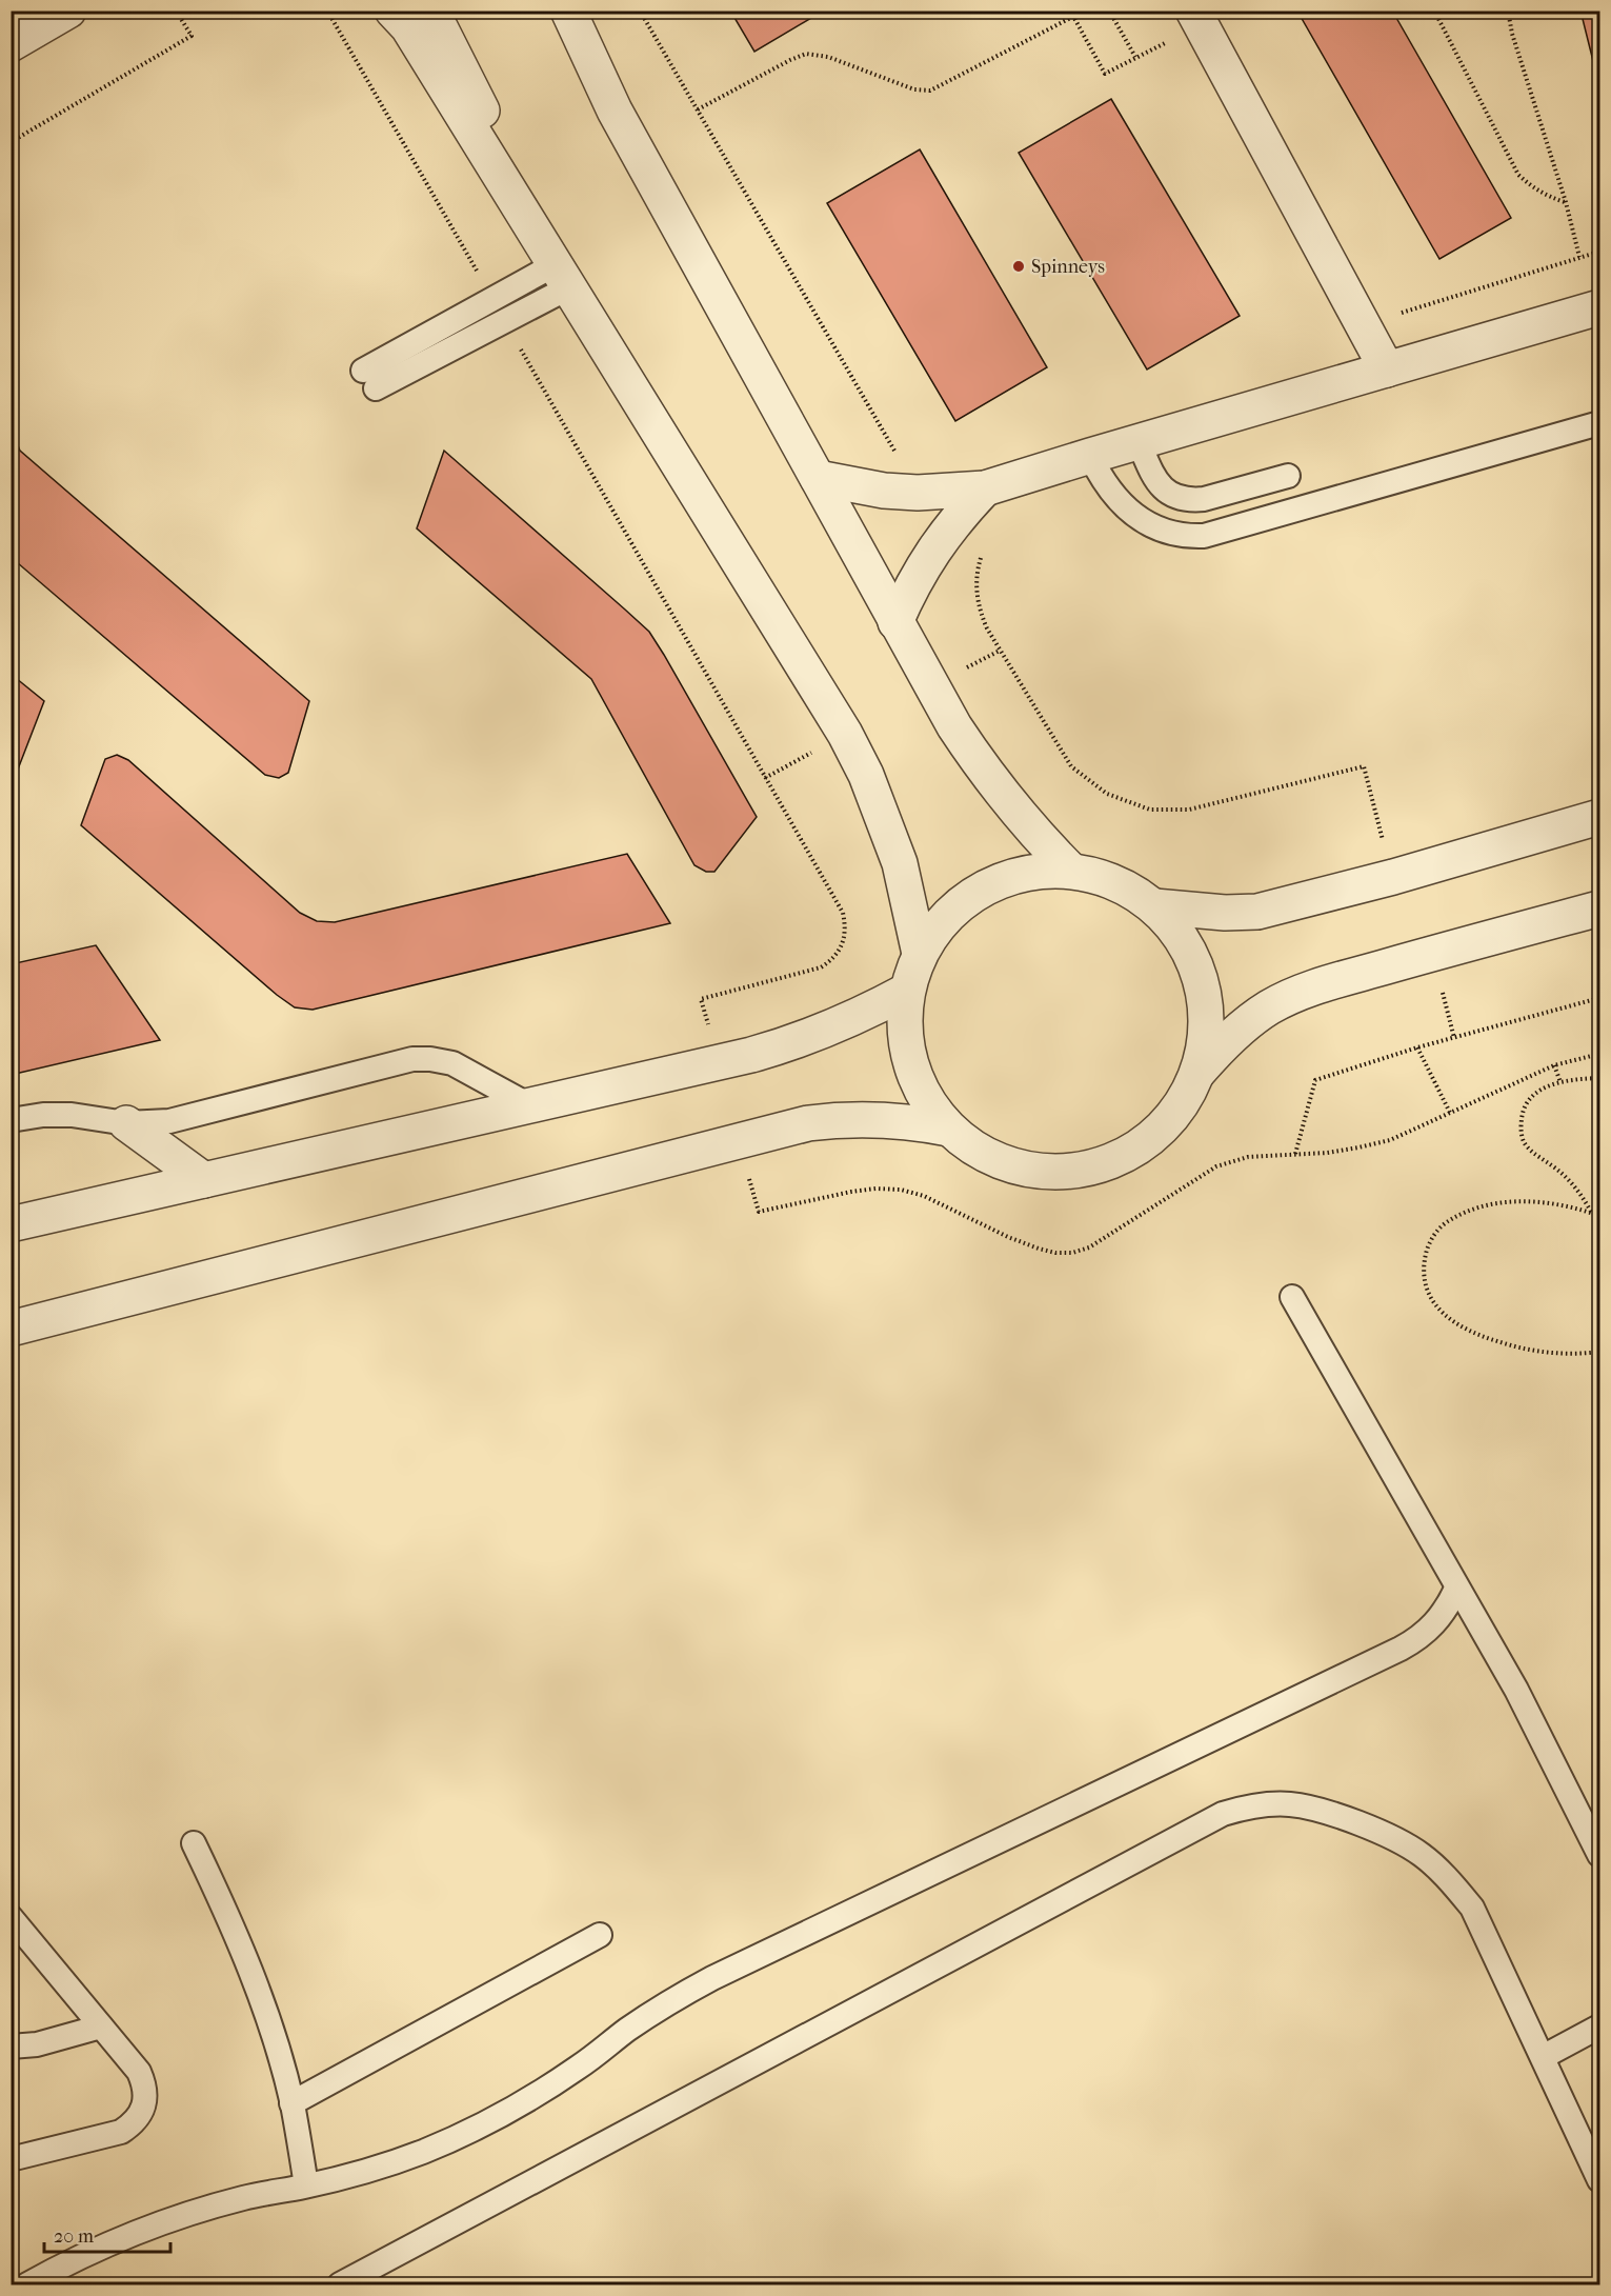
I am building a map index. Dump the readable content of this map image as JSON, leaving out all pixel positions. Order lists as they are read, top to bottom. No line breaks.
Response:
{"places":["Spinneys"],"scale_bar":"20 m"}
